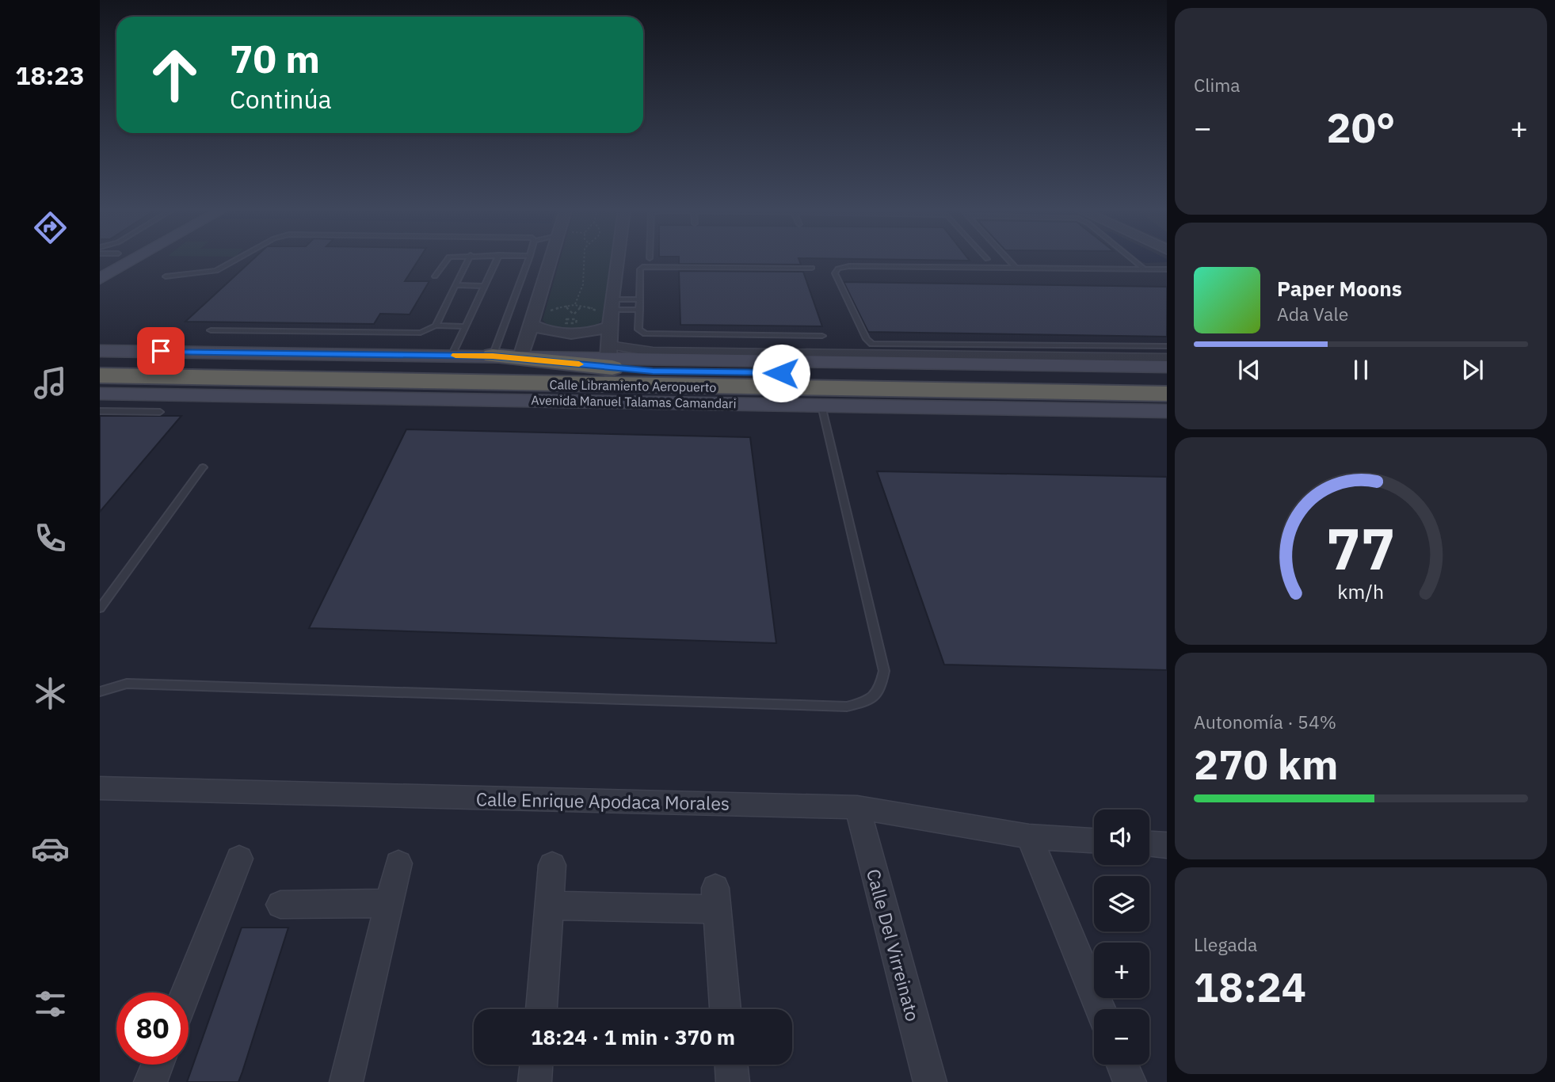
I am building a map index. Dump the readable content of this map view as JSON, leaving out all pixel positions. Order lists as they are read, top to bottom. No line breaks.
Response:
{"streets":{"highway":["Calle Libramiento Aeropuerto"],"main road":["Avenida Manuel Talamas Camandari"],"street":["Calle Enrique Apodaca Morales","Calle Del Virreinato"]},"crossings":[["Calle Enrique Apodaca Morales","Calle Del Virreinato"]],"page":{"tabs":"18:23","tile":["Clima",["Autonomía · 54%","270 km"],["Llegada","18:24"]],"turn":["70 m","Continúa"],"heat":["−","20°","+"],"song":["Paper Moons","Ada Vale"],"map_buttons":["+","−"],"limit":"80","trip":"18:24 · 1 min · 370 m","gauge":["77","km/h"]}}
